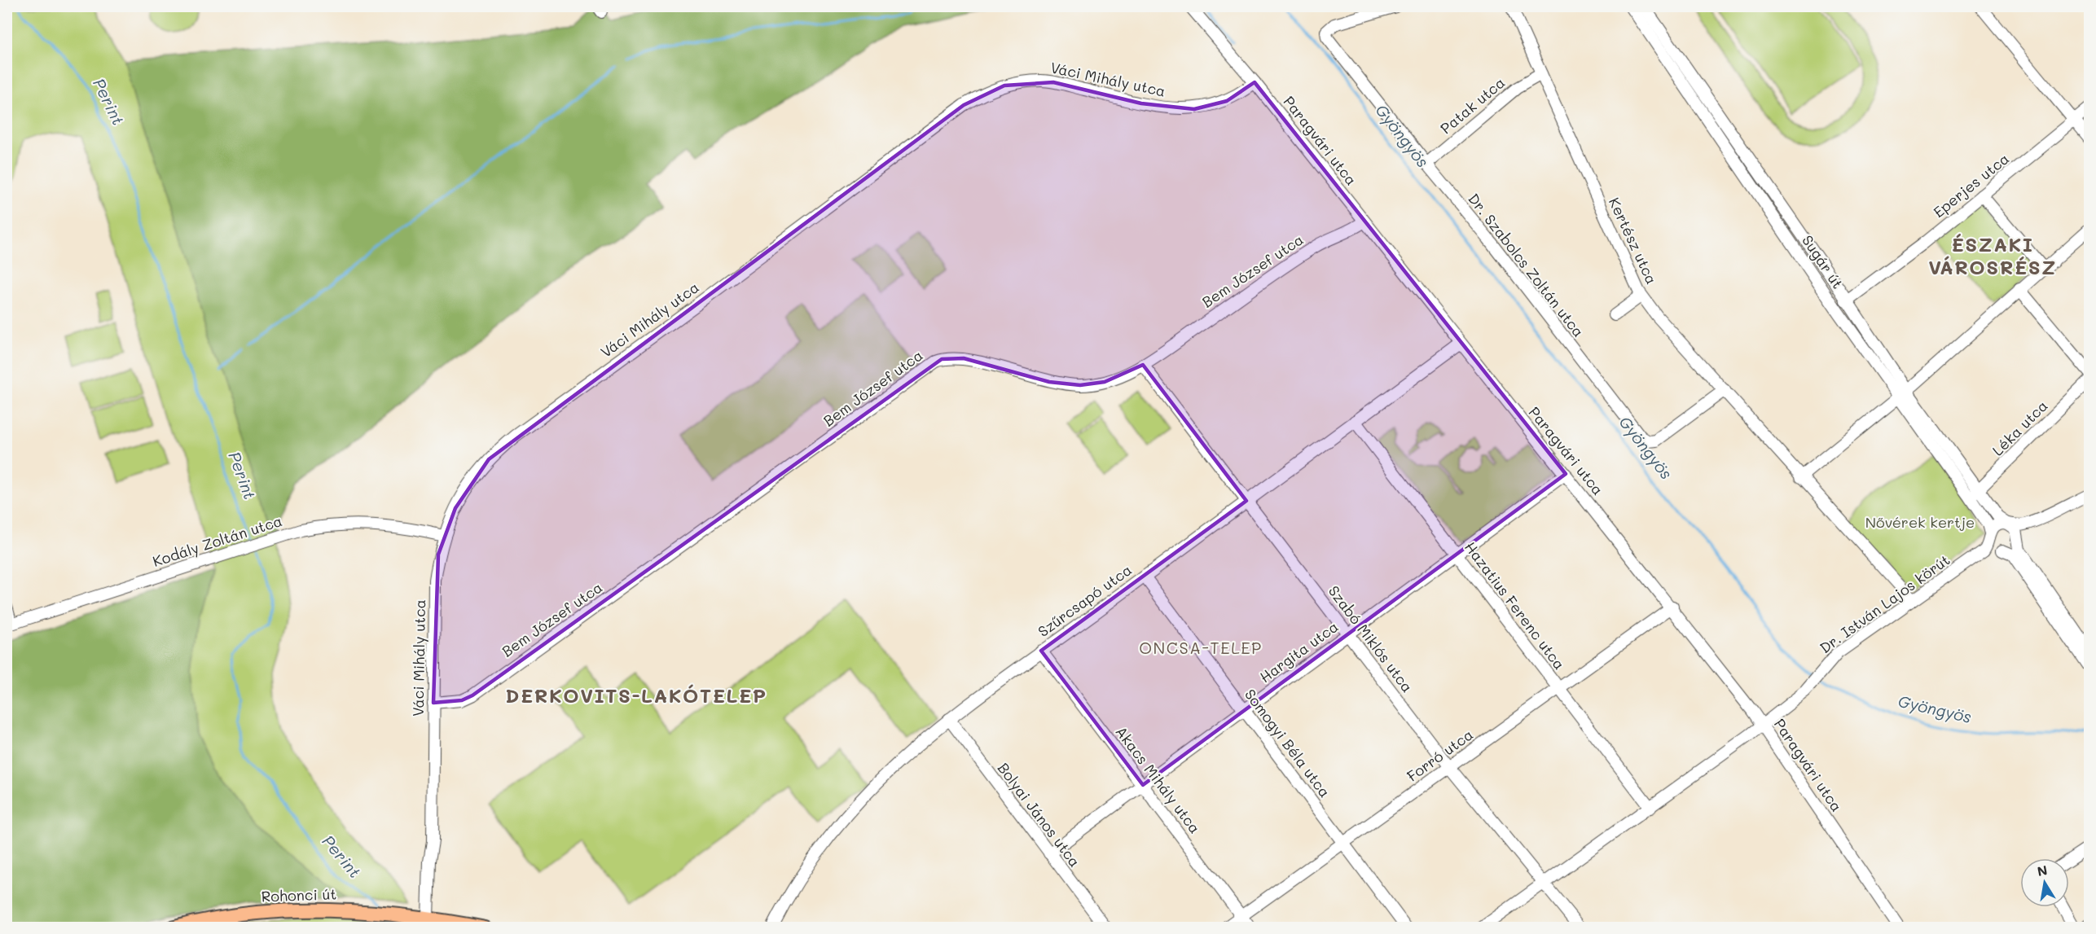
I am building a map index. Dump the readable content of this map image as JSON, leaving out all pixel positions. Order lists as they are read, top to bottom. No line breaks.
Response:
{"streets":{"main road":["Rohonci út"],"street":["Váci Mihály utca","Patak utca","Paragvári utca","Eperjes utca","Kertész utca","Sugár út","Dr. Szabolcs Zoltán utca","Bem József utca","Léka utca","Kodály Zoltán utca","Szűrcsapó utca","Dr. István Lajos körút","Hazatius Ferenc utca","Szabó Miklós utca","Hargita utca","Somogyi Béla utca","Forró utca","Akacs Mihály utca","Bolyai János utca"]},"crossings":[["Váci Mihály utca","Paragvári utca"],["Váci Mihály utca","Bem József utca"],["Váci Mihály utca","Kodály Zoltán utca"],["Váci Mihály utca","Rohonci út"],["Patak utca","Kertész utca"],["Patak utca","Dr. Szabolcs Zoltán utca"],["Paragvári utca","Bem József utca"],["Paragvári utca","Szűrcsapó utca"],["Paragvári utca","Dr. István Lajos körút"],["Paragvári utca","Hargita utca"],["Paragvári utca","Forró utca"],["Eperjes utca","Sugár út"],["Kertész utca","Dr. Szabolcs Zoltán utca"],["Kertész utca","Dr. István Lajos körút"],["Sugár út","Léka utca"],["Sugár út","Dr. István Lajos körút"],["Bem József utca","Szabó Miklós utca"],["Szűrcsapó utca","Hazatius Ferenc utca"],["Szűrcsapó utca","Szabó Miklós utca"],["Szűrcsapó utca","Somogyi Béla utca"],["Szűrcsapó utca","Akacs Mihály utca"],["Szűrcsapó utca","Bolyai János utca"],["Dr. István Lajos körút","Hazatius Ferenc utca"],["Dr. István Lajos körút","Szabó Miklós utca"],["Hazatius Ferenc utca","Hargita utca"],["Hazatius Ferenc utca","Forró utca"],["Szabó Miklós utca","Hargita utca"],["Szabó Miklós utca","Forró utca"],["Hargita utca","Somogyi Béla utca"],["Hargita utca","Akacs Mihály utca"],["Hargita utca","Bolyai János utca"],["Somogyi Béla utca","Forró utca"],["Forró utca","Akacs Mihály utca"]],"districts":["ÉSZAKI VÁROSRÉSZ","ONCSA-TELEP","DERKOVITS-LAKÓTELEP"],"water":["Perint","Gyöngyös"],"parks":["Nővérek kertje"],"north":"top"}
